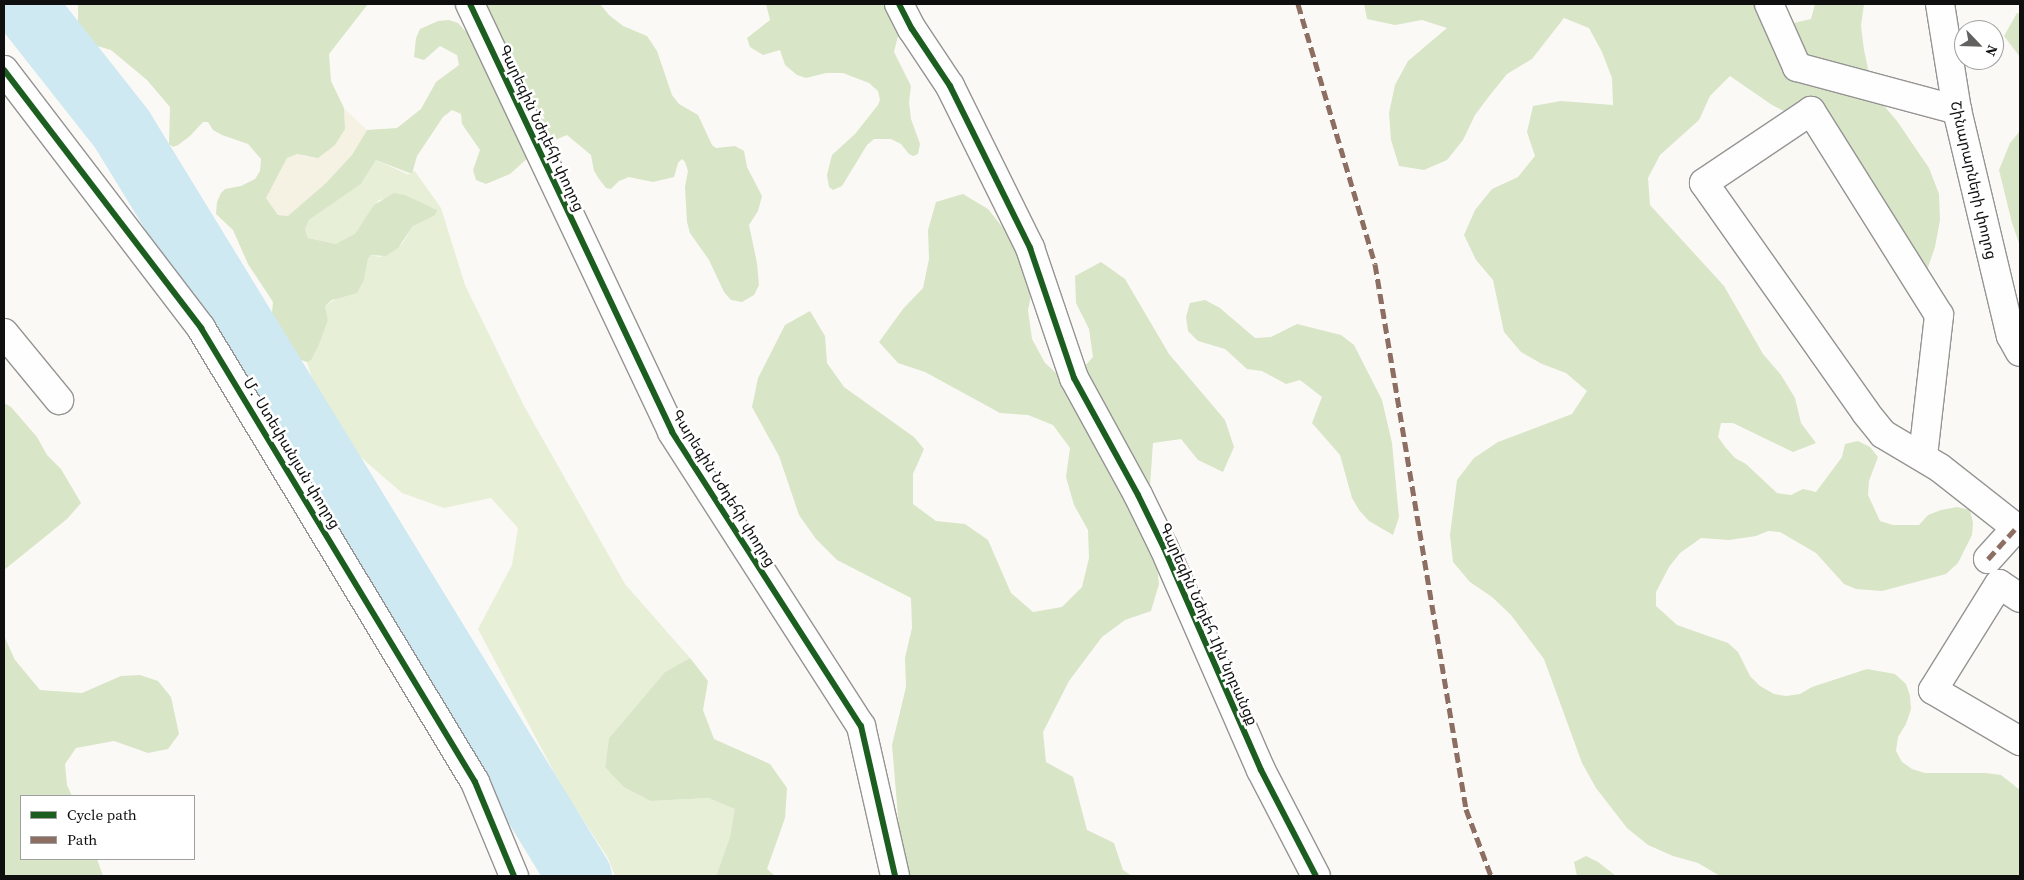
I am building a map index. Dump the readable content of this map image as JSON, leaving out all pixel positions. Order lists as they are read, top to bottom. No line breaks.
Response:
{"streets":{"street":["Գարեգին Նժդեհի փողոց","Շինարարների փողոց","Մ․ Ստեփանյան փողոց","Գարեգին Նժդեհ 1ին նրբանցք"]},"legend":["Cycle path","Path"],"north":"bottom right"}
